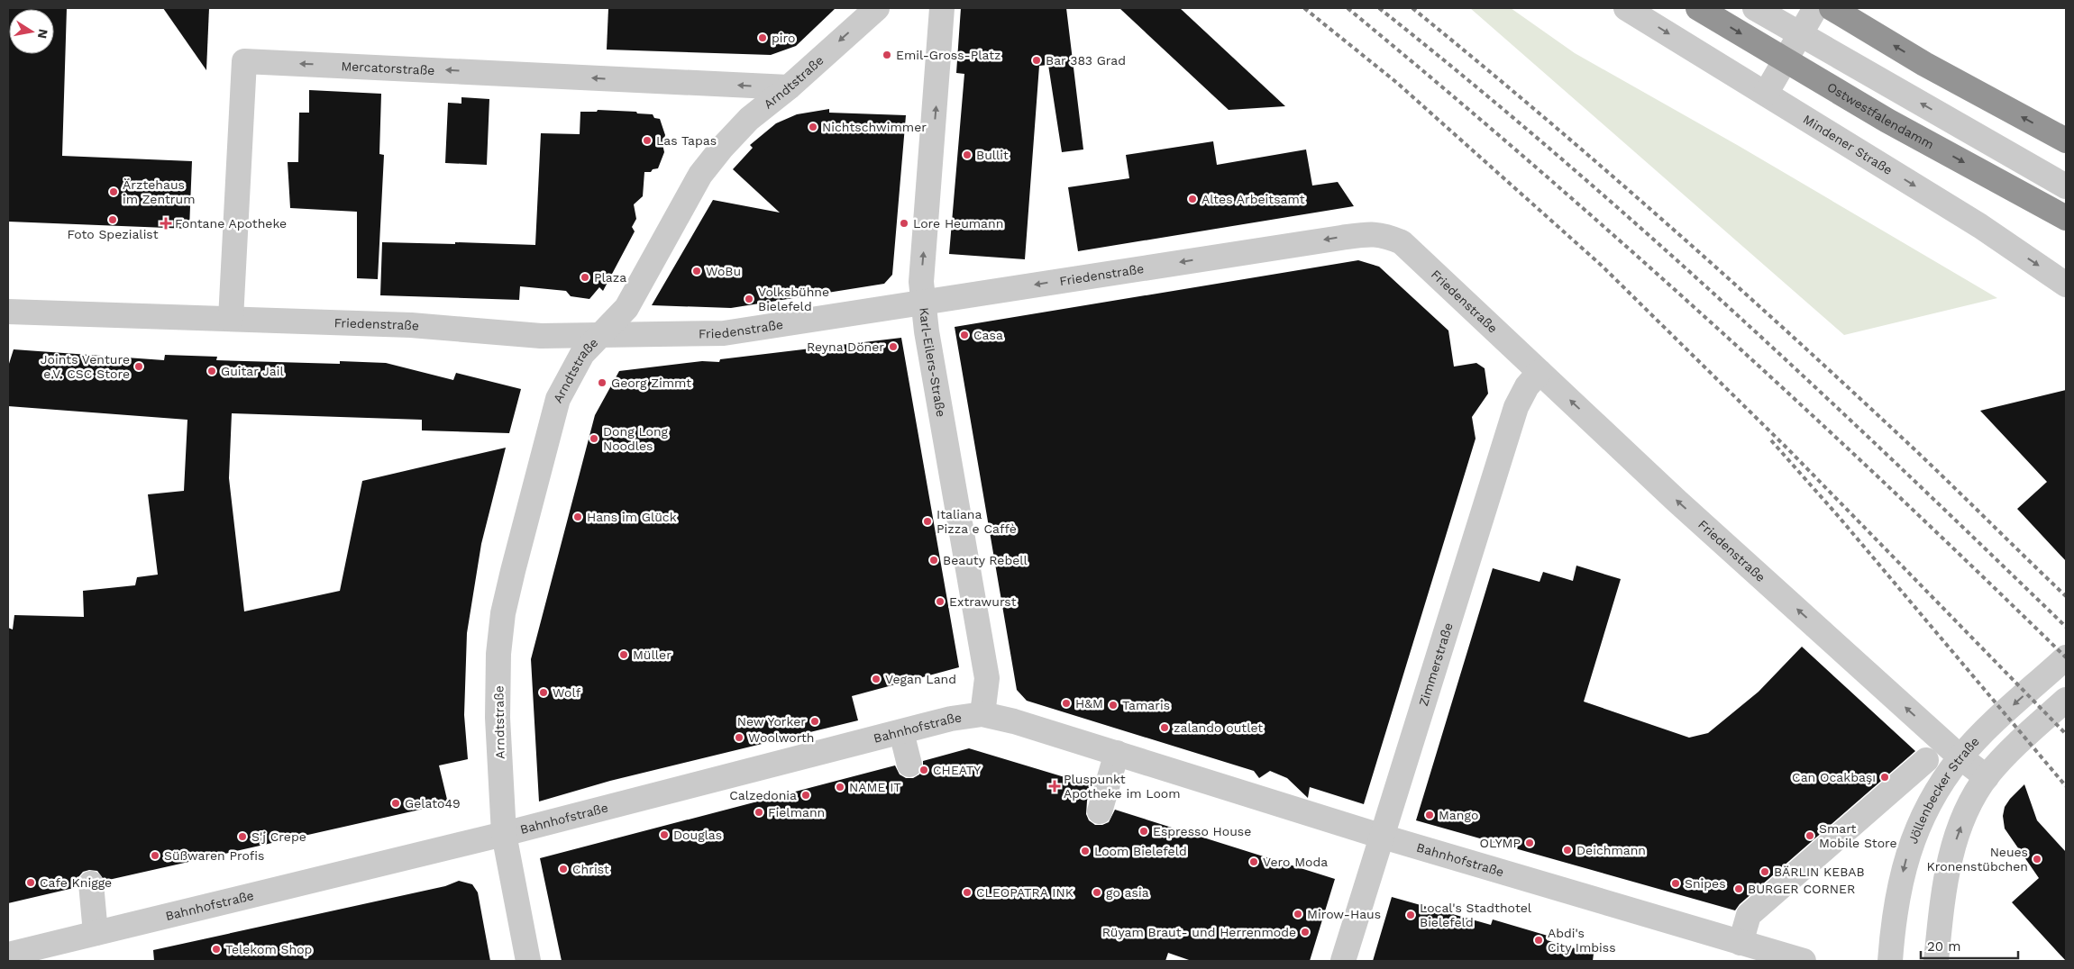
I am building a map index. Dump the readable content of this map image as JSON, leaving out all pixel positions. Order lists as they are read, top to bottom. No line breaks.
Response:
{"streets":{"highway":["Ostwestfalendamm"],"street":["Mercatorstraße","Arndtstraße","Mindener Straße","Friedenstraße","Karl-Eilers-Straße","Zimmerstraße","Bahnhofstraße","Jöllenbecker Straße"]},"crossings":[["Mercatorstraße","Arndtstraße"],["Mercatorstraße","Friedenstraße"],["Arndtstraße","Friedenstraße"],["Arndtstraße","Bahnhofstraße"],["Friedenstraße","Karl-Eilers-Straße"],["Friedenstraße","Zimmerstraße"],["Friedenstraße","Jöllenbecker Straße"],["Karl-Eilers-Straße","Bahnhofstraße"],["Zimmerstraße","Bahnhofstraße"]],"one_way":["Friedenstraße","Karl-Eilers-Straße"],"places":{"other":["piro","Emil-Gross-Platz","Bar 383 Grad","Nichtschwimmer","Las Tapas","Bullit","Ärztehaus im Zentrum","Altes Arbeitsamt","Foto Spezialist","Lore Heumann","WoBu","Plaza","Volksbühne Bielefeld","Casa","Reyna Döner","Joints Venture e.V. CSC Store","Guitar Jail","Georg Zimmt","Dong Long Noodles","Hans im Glück","Italiana Pizza e Caffè","Beauty Rebell","Extrawurst","Müller","Vegan Land","Wolf","H&M","Tamaris","New Yorker","zalando outlet","Woolworth","CHEATY","Can Ocakbaşı","NAME IT","Calzedonia","Gelato49","Fielmann","Mango","Espresso House","Douglas","Smart Mobile Store","S'j Crepe","OLYMP","Deichmann","Loom Bielefeld","Süßwaren Profis","Neues Kronenstübchen","Vero Moda","Christ","BÄRLIN KEBAB","Cafe Knigge","Snipes","BURGER CORNER","CLEOPATRA INK","go asia","Mirow-Haus","Local's Stadthotel Bielefeld","Rüyam Braut- und Herrenmode","Abdi's City Imbiss","Telekom Shop"],"health":["Fontane Apotheke","Pluspunkt Apotheke im Loom"]},"scale_bar":"20 m","north":"right"}
